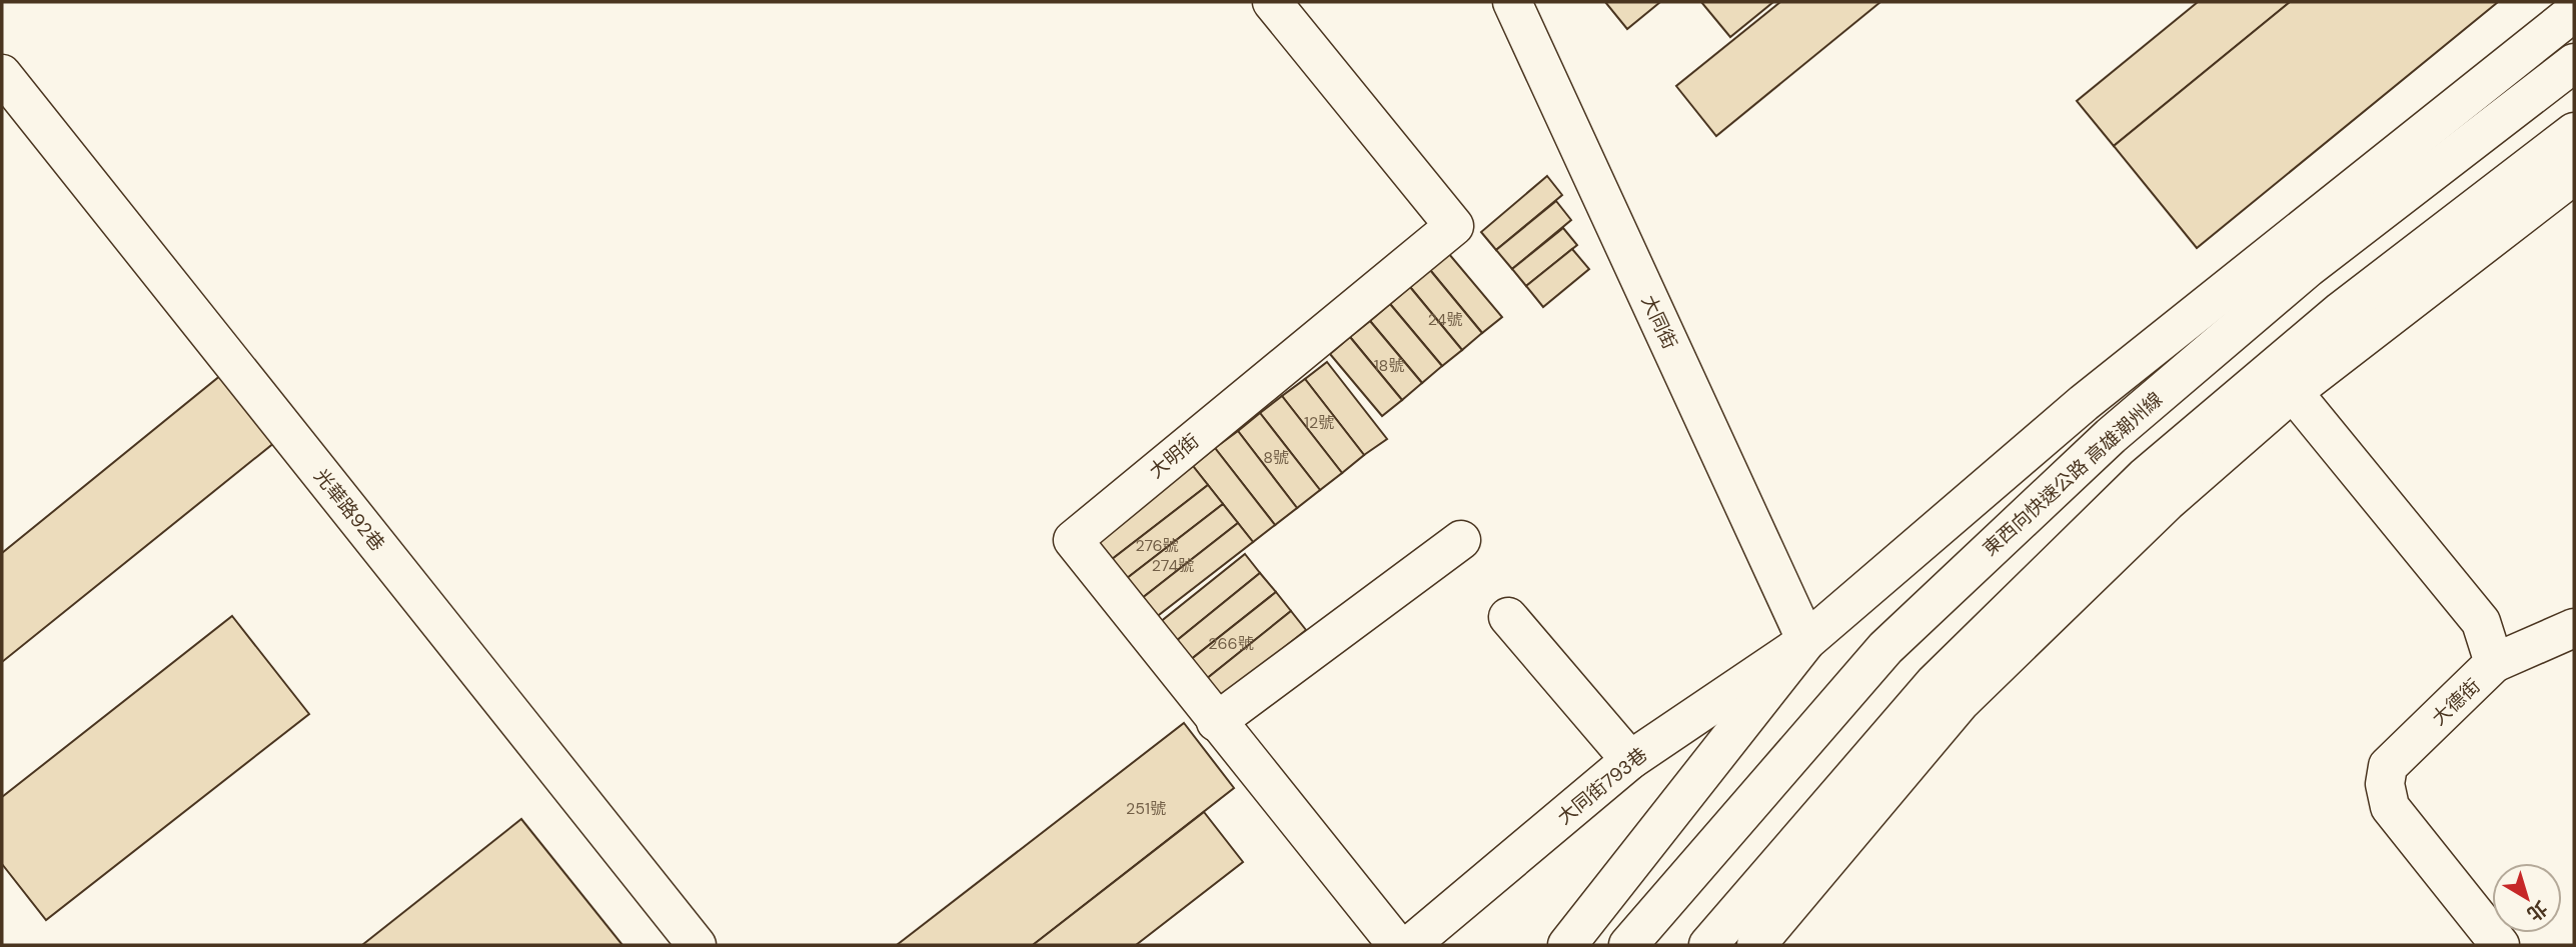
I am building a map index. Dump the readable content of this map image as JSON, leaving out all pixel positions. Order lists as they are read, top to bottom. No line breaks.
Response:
{"streets":{"main road":["大同街","大明街","東西向快速公路 高雄潮州線","光華路92巷","大德街","大同街793巷"]},"crossings":[["大同街","大同街793巷"]],"house_numbers":["24號","18號","12號","8號","276號","274號","266號","251號"],"north":"bottom right"}
